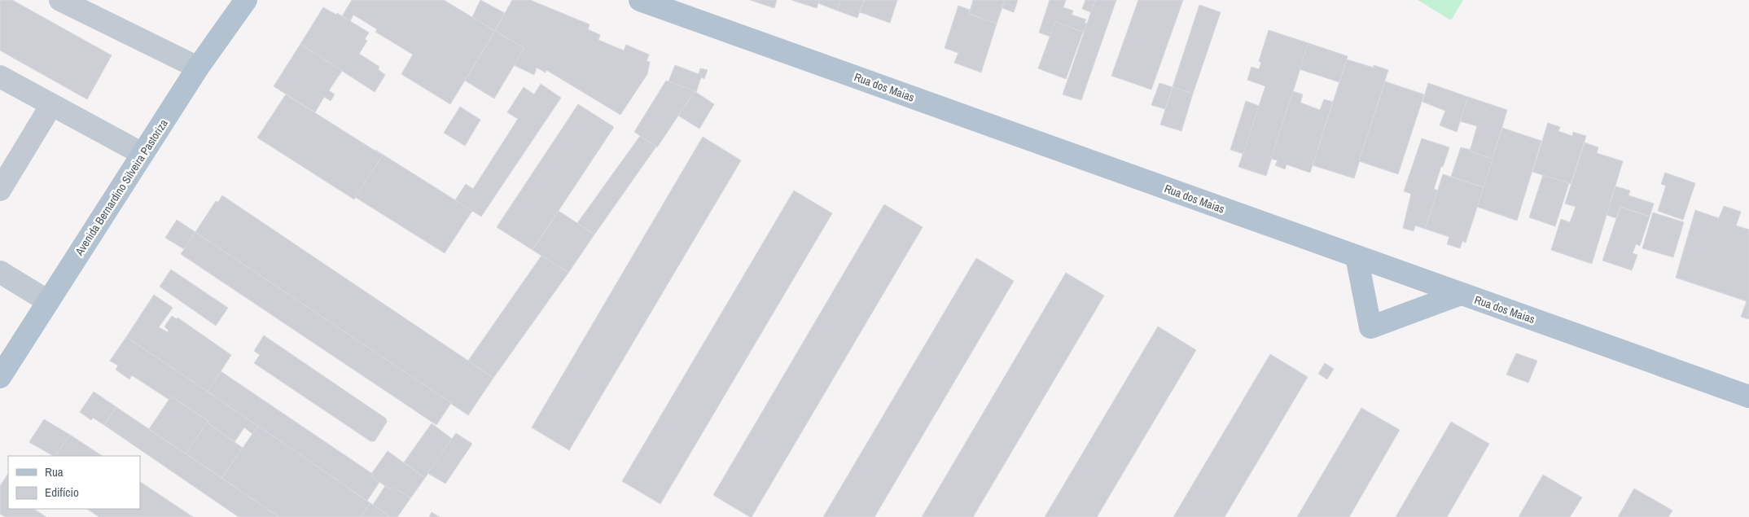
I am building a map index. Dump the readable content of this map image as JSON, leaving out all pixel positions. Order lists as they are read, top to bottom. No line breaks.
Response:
{"streets":{"main road":["Rua dos Maias","Avenida Bernardino Silveira Pastoriza"]},"legend":["Rua","Edifício"]}
